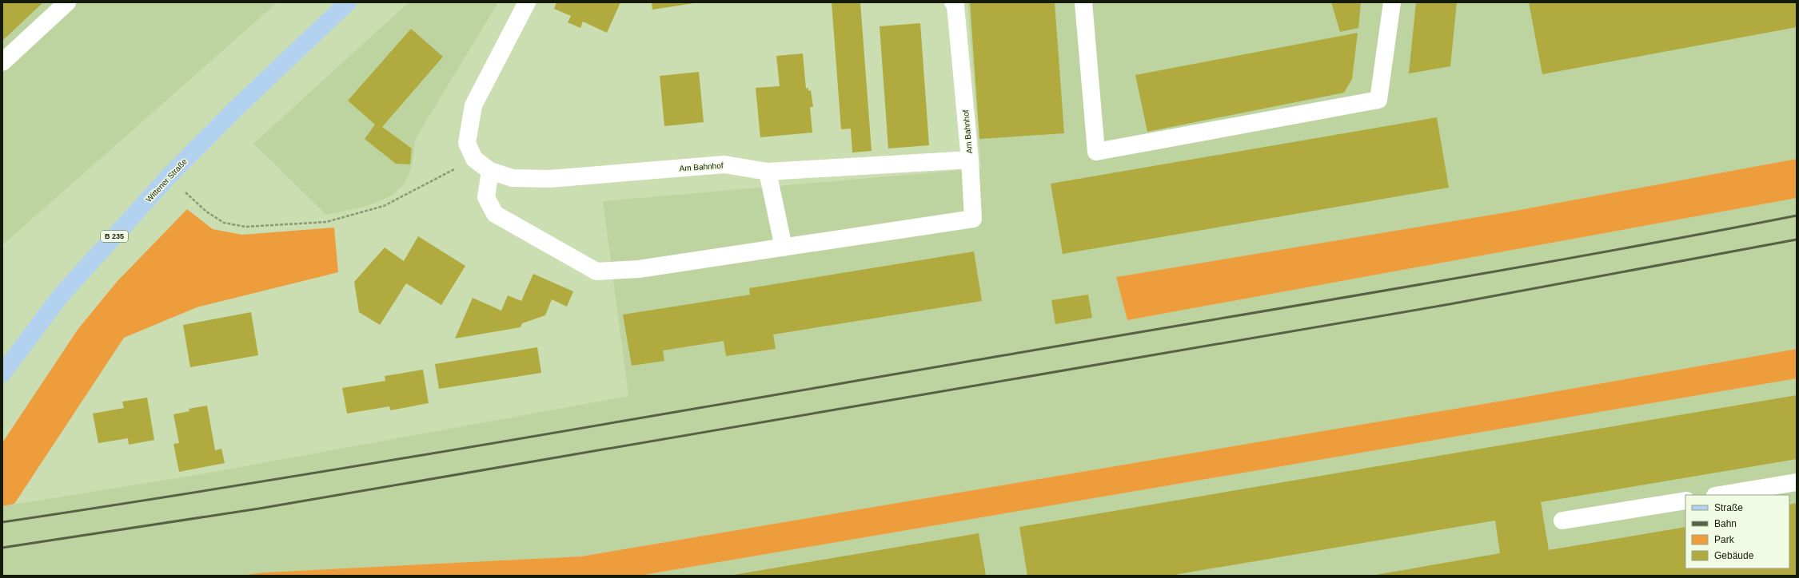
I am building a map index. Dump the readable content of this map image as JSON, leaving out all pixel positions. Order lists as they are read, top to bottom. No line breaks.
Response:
{"streets":{"main road":["Wittener Straße","B 235"],"street":["Am Bahnhof"]},"legend":["Straße","Bahn","Park","Gebäude"]}
